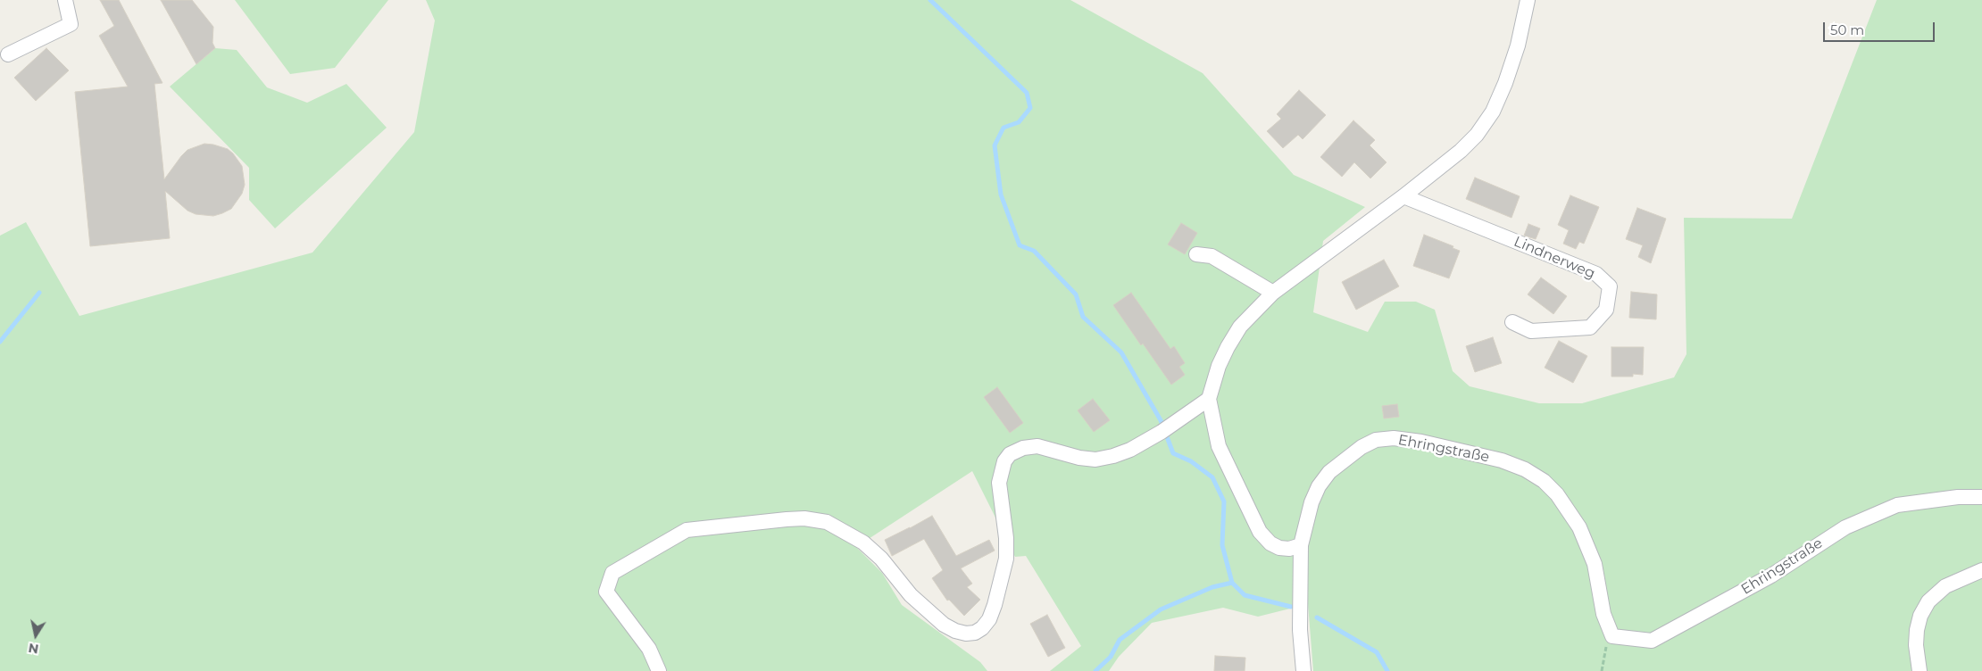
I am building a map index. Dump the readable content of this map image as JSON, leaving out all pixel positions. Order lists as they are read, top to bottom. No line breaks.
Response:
{"streets":{"street":["Lindnerweg","Ehringstraße"]},"scale_bar":"50 m","north":"bottom"}
